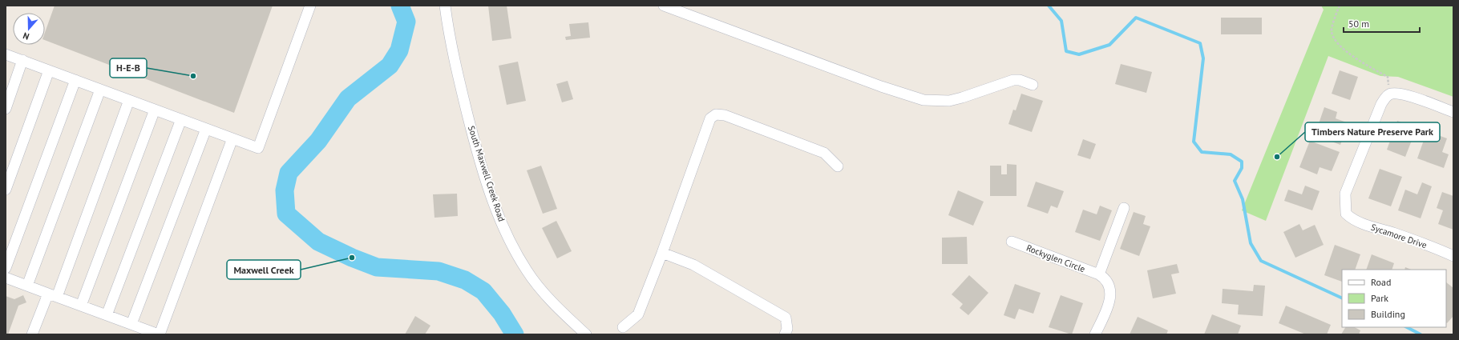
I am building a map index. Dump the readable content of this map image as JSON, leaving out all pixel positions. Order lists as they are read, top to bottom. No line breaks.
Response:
{"streets":{"street":["South Maxwell Creek Road","Sycamore Drive","Rockyglen Circle"]},"places":["H-E-B","Timbers Nature Preserve Park","Maxwell Creek"],"legend":["Road","Park","Building"],"scale_bar":"50 m","north":"bottom"}
